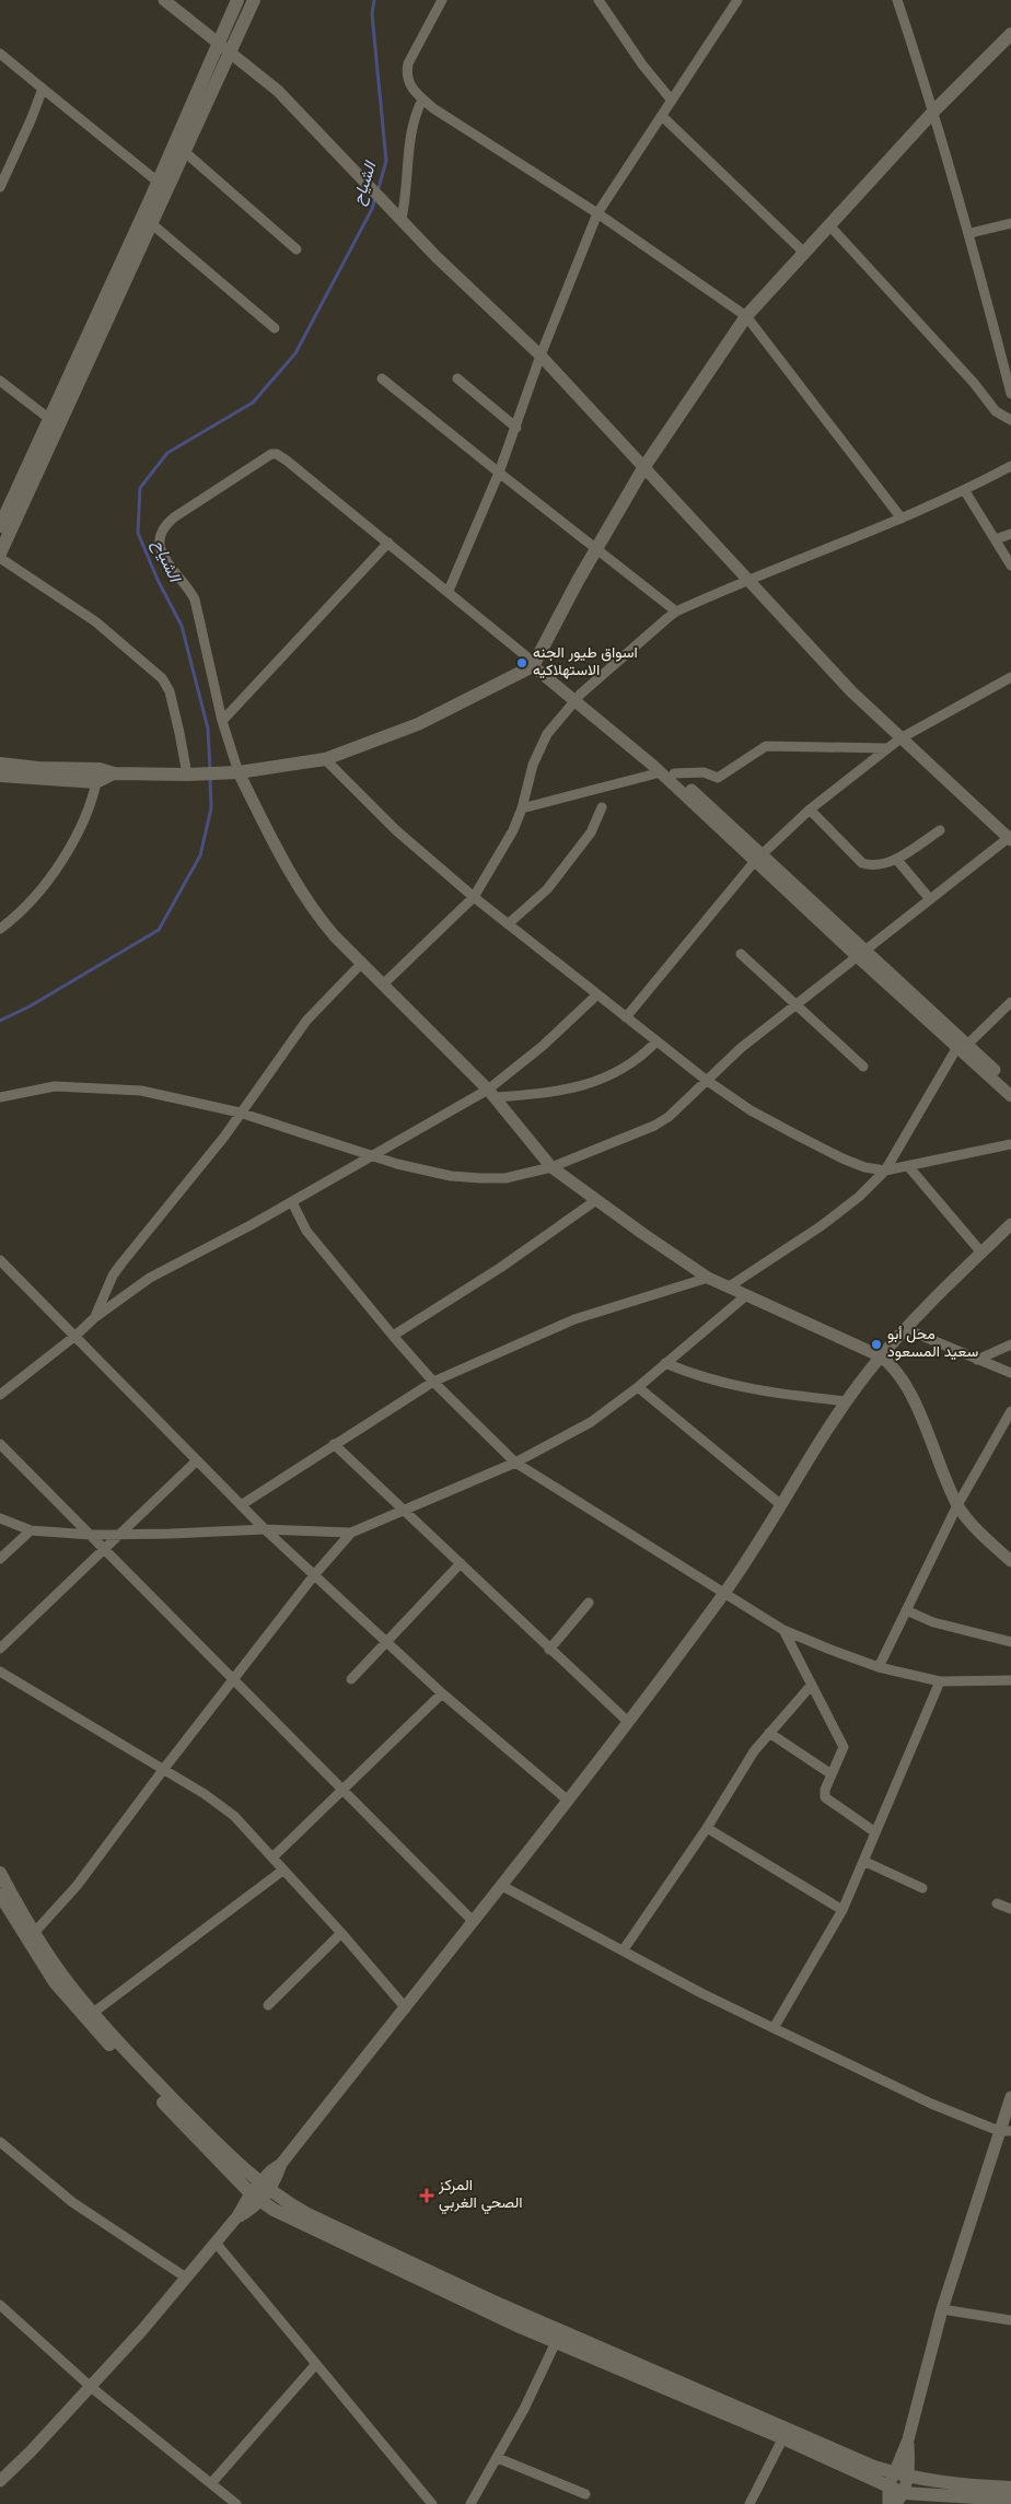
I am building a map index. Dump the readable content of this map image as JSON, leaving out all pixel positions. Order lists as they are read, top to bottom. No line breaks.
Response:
{"water":["الشياح"],"places":{"other":["اسواق طيور الجنه الاستهلاكيه","محل أبو سعيد المسعود"],"health":["المركز الصحي الغربي"]}}
